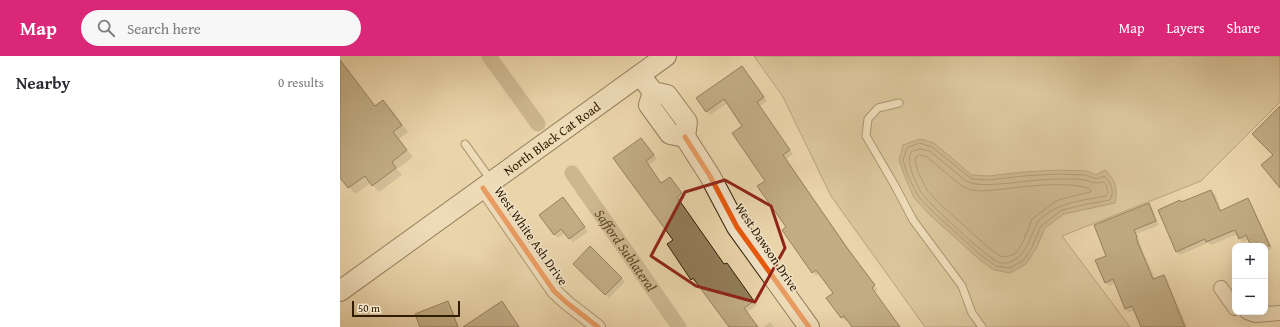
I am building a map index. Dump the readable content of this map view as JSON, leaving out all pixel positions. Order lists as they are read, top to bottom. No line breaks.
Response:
{"streets":{"main road":["North Black Cat Road","West Dawson Drive"],"street":["West White Ash Drive"]},"crossings":[["North Black Cat Road","West White Ash Drive"],["North Black Cat Road","West Dawson Drive"]],"water":["Safford Sublateral"],"scale_bar":"50 m","page":{"header":"Map","search":"Search here","nav":["Map","Layers","Share"],"heading":["Nearby","0 results"],"map_buttons":["+","−"],"scale":"50 m"}}
